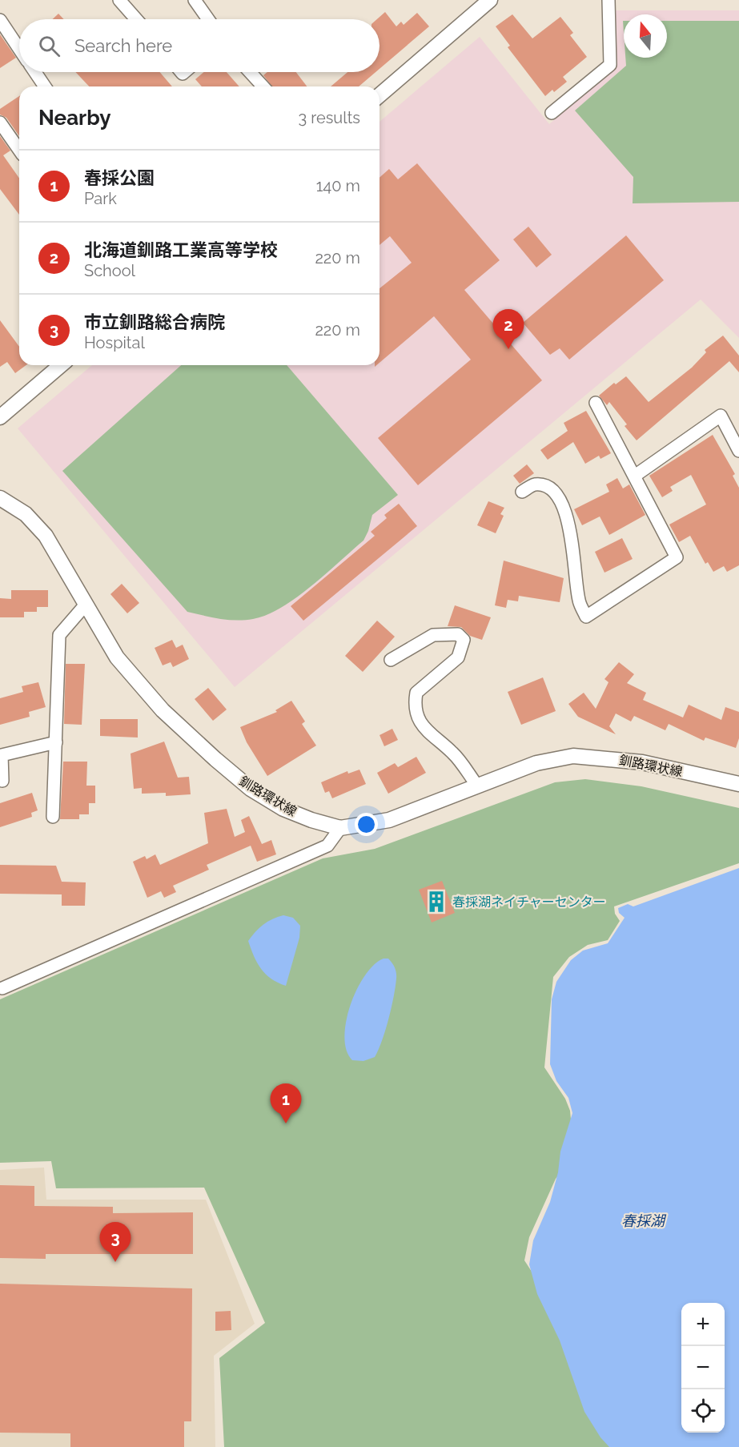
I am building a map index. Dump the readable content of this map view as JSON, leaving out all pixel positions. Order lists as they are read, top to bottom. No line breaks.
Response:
{"streets":{"street":["釧路環状線"]},"water":["春採湖"],"places":{"building":["春採湖ネイチャーセンター"]},"north":"top","page":{"search":"Search here","heading":["Nearby","3 results"],"list":[{"mark":"1","name":"春採公園","note":"Park","value":"140 m"},{"mark":"2","name":"北海道釧路工業高等学校","note":"School","value":"220 m"},{"mark":"3","name":"市立釧路総合病院","note":"Hospital","value":"220 m"}],"pins":["2","1","3"],"map_buttons":["+","−"]}}
